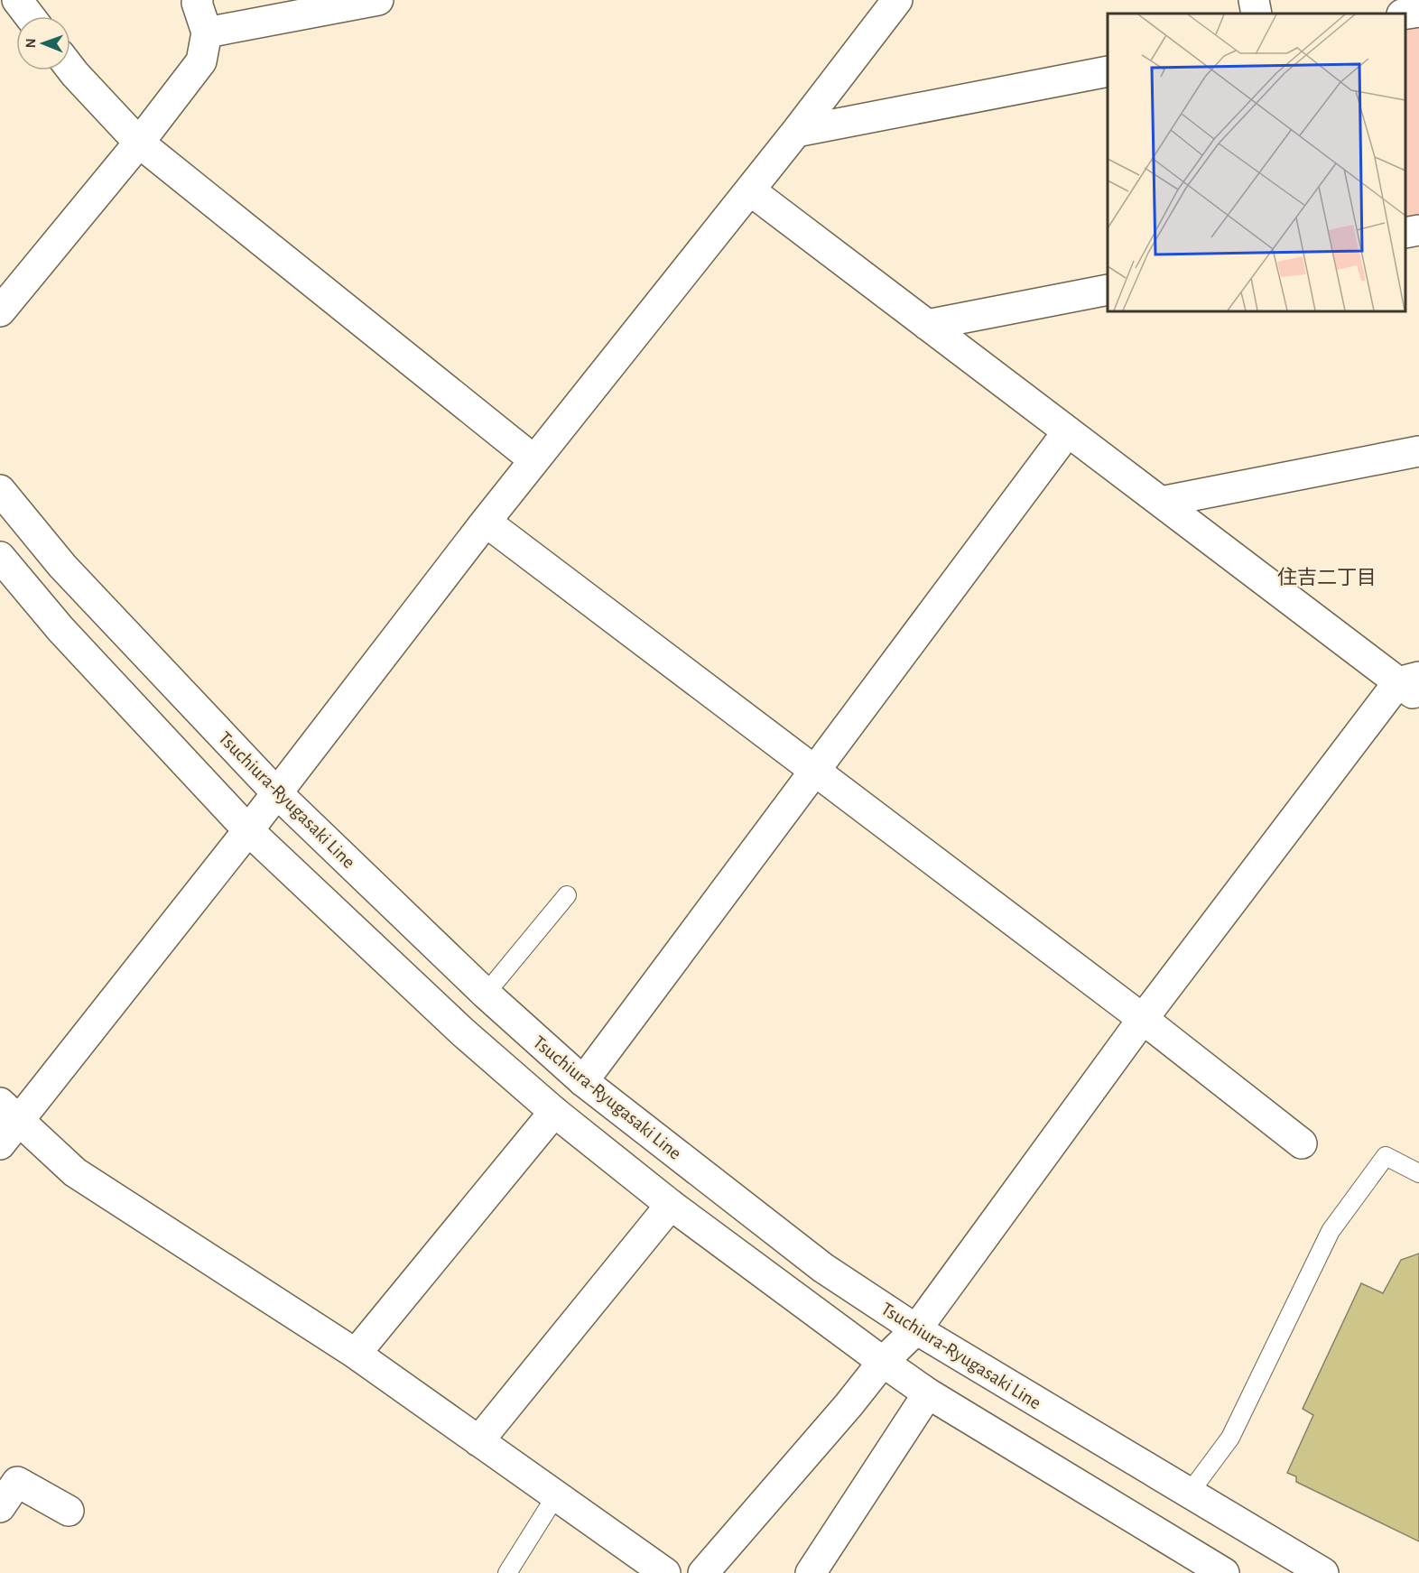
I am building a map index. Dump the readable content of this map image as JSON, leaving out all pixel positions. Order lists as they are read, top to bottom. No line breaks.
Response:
{"streets":{"street":["Tsuchiura-Ryugasaki Line"]},"districts":["住吉二丁目"],"north":"left"}
